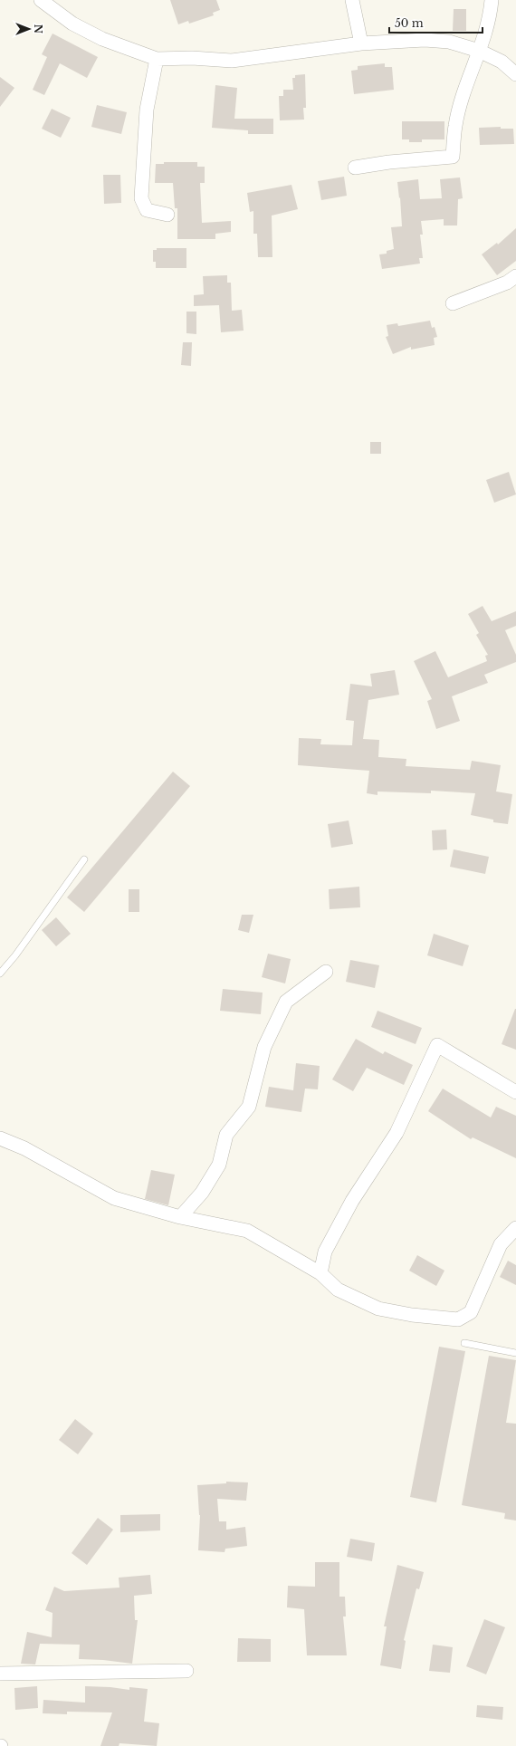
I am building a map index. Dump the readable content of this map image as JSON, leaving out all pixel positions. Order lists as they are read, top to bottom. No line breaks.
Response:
{"scale_bar":"50 m","north":"right"}
